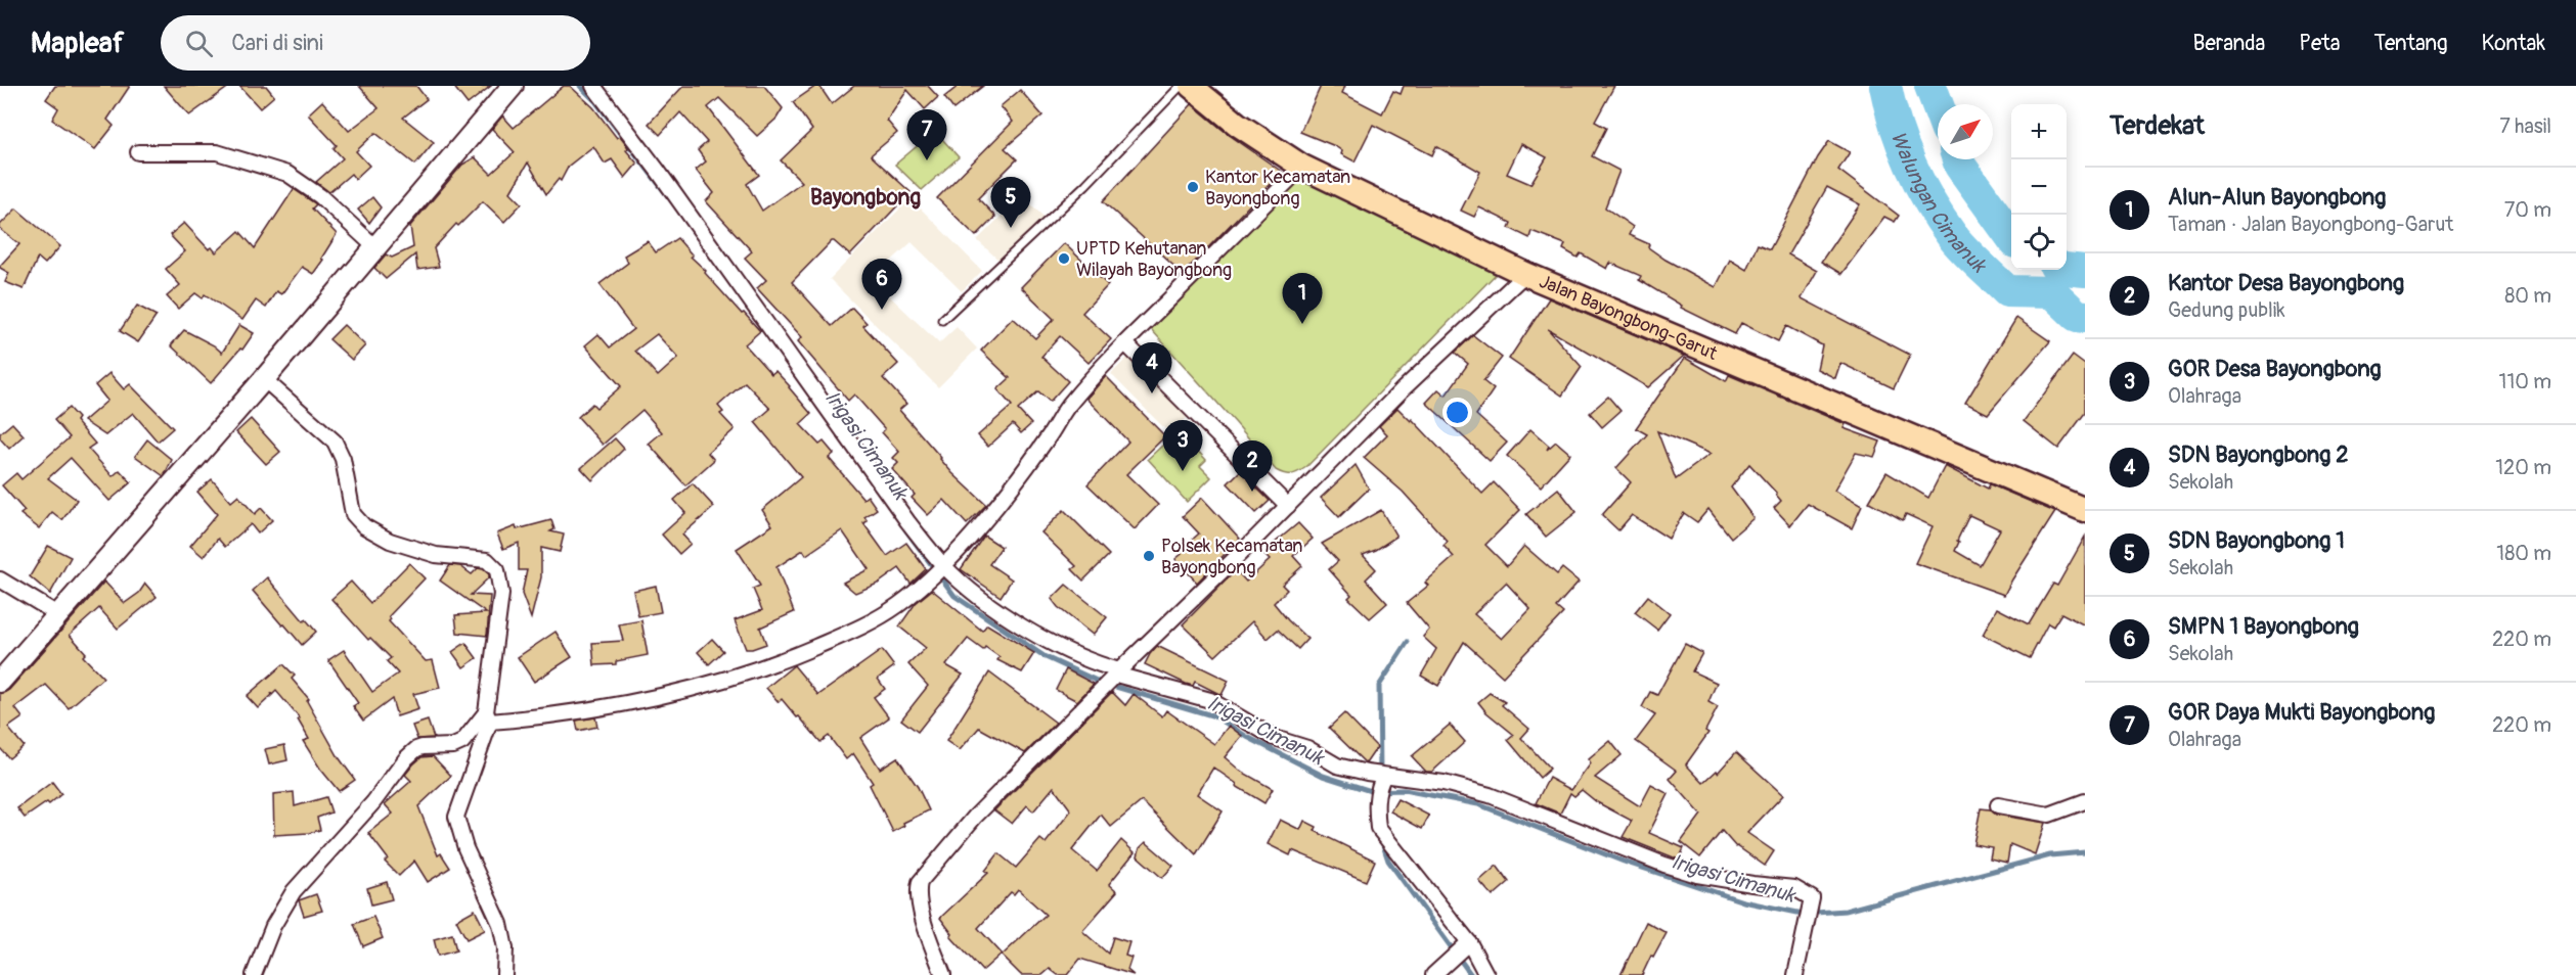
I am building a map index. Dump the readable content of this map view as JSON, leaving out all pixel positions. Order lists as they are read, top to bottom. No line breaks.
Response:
{"streets":{"main road":["Jalan Bayongbong-Garut"]},"districts":["Bayongbong"],"water":["Walungan Cimanuk","Irigasi Cimanuk"],"places":["Kantor Kecamatan Bayongbong","UPTD Kehutanan Wilayah Bayongbong","Polsek Kecamatan Bayongbong"],"north":"top right","page":{"header":"Mapleaf","search":"Cari di sini","nav":["Beranda","Peta","Tentang","Kontak"],"heading":["Terdekat","7 hasil"],"map_buttons":["+","−"],"pins":["7","5","6","1","4","3","2"],"list":[{"mark":"1","name":"Alun-Alun Bayongbong","note":"Taman · Jalan Bayongbong-Garut","value":"70 m"},{"mark":"2","name":"Kantor Desa Bayongbong","note":"Gedung publik","value":"80 m"},{"mark":"3","name":"GOR Desa Bayongbong","note":"Olahraga","value":"110 m"},{"mark":"4","name":"SDN Bayongbong 2","note":"Sekolah","value":"120 m"},{"mark":"5","name":"SDN Bayongbong 1","note":"Sekolah","value":"180 m"},{"mark":"6","name":"SMPN 1 Bayongbong","note":"Sekolah","value":"220 m"},{"mark":"7","name":"GOR Daya Mukti Bayongbong","note":"Olahraga","value":"220 m"}]}}
